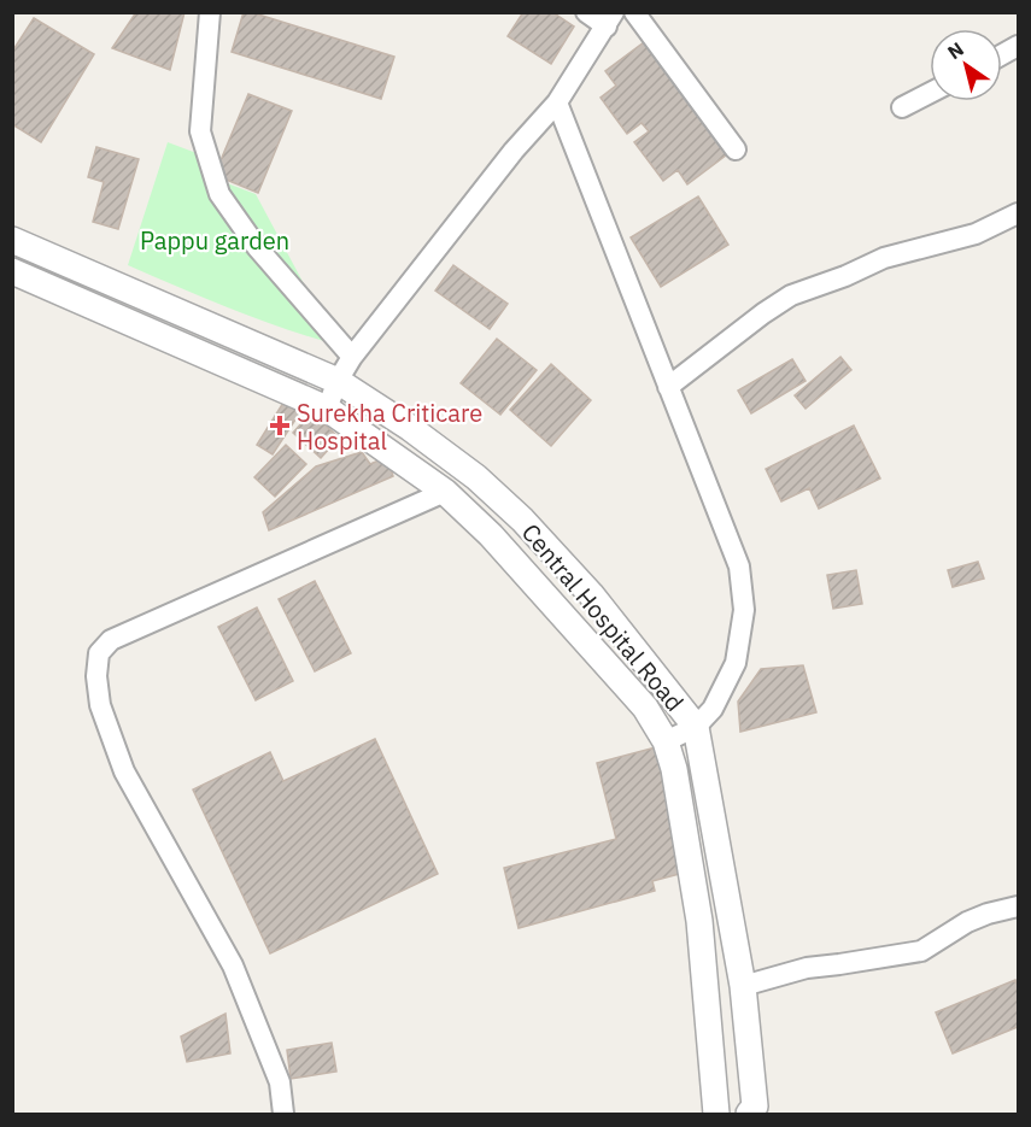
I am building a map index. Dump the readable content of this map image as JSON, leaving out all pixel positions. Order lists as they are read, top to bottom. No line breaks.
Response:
{"streets":{"street":["Central Hospital Road"]},"parks":["Pappu garden"],"places":{"health":["Surekha Criticare Hospital"]},"north":"top left"}
